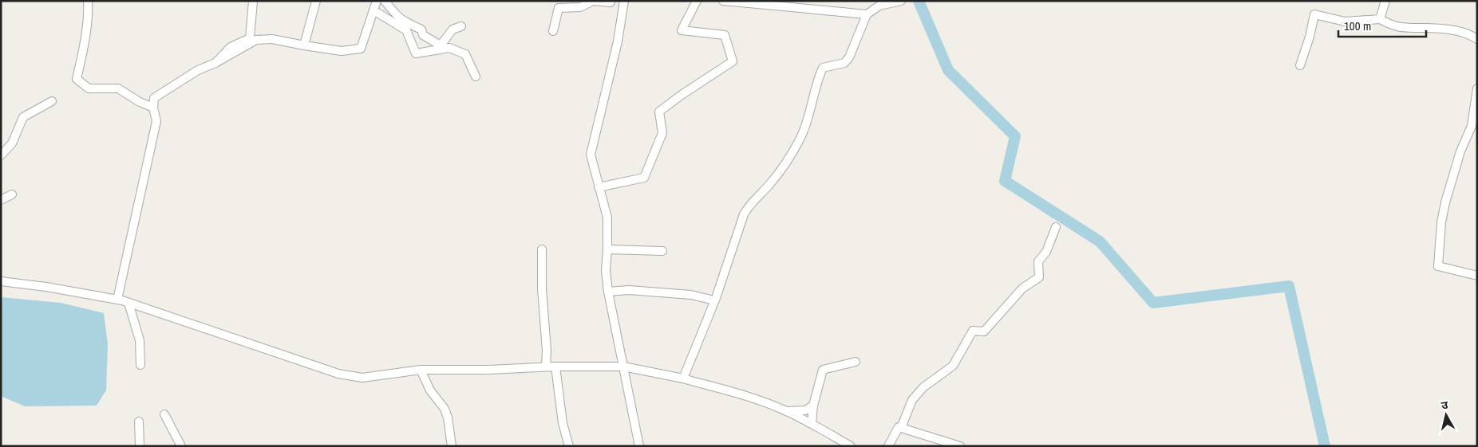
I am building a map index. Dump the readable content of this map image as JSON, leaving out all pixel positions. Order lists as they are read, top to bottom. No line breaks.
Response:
{"scale_bar":"100 m","north":"top"}
